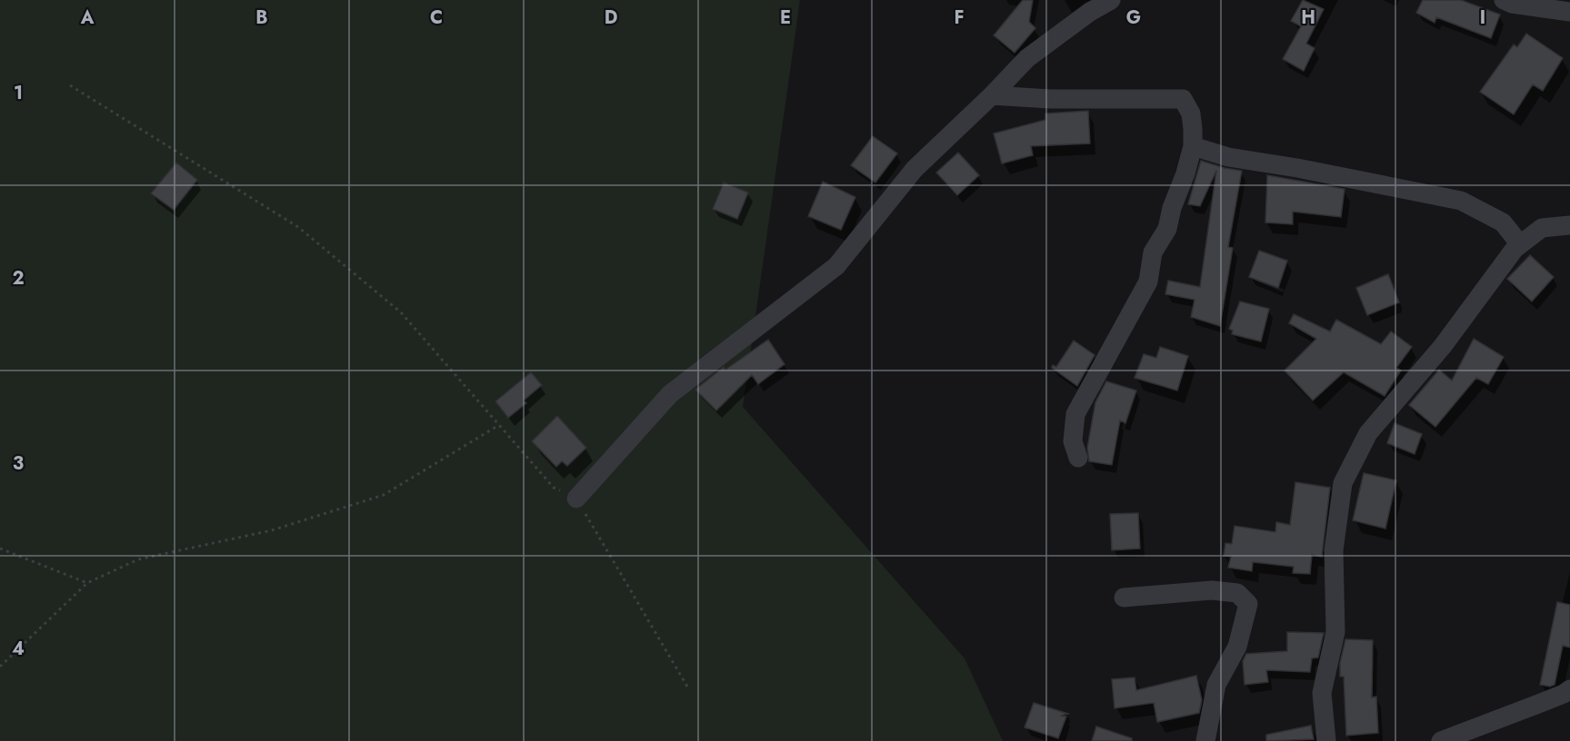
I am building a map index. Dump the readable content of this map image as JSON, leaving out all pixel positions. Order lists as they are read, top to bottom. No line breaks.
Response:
{"grid":{"columns":["A","B","C","D","E","F","G","H","I"],"rows":["1","2","3","4"]}}
